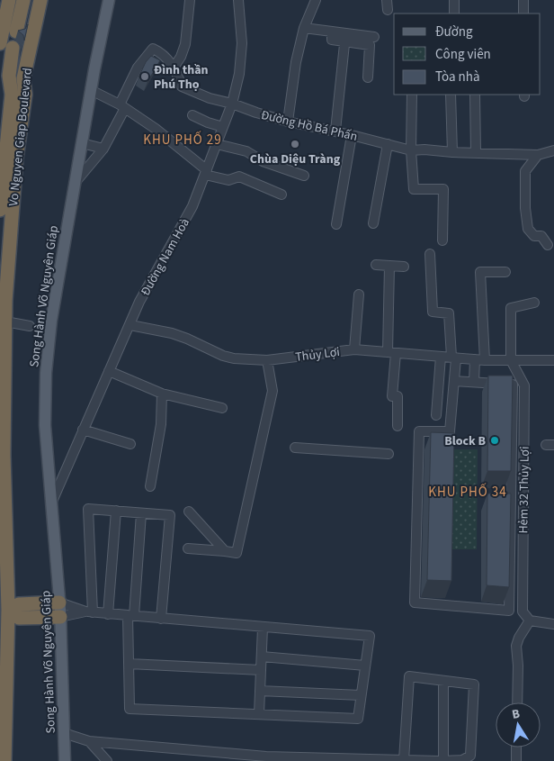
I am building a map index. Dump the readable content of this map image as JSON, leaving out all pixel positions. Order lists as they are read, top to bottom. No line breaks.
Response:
{"streets":{"highway":["Vo Nguyen Giap Boulevard"],"main road":["Song Hành Võ Nguyên Giáp"],"street":["Đường Hồ Bá Phấn","Đường Nam Hoà","Thủy Lợi","Hẻm 32 Thủy Lợi"]},"crossings":[["Đường Hồ Bá Phấn","Đường Nam Hoà"],["Đường Nam Hoà","Song Hành Võ Nguyên Giáp"],["Đường Nam Hoà","Thủy Lợi"],["Thủy Lợi","Hẻm 32 Thủy Lợi"]],"districts":["KHU PHỐ 29","KHU PHỐ 34"],"places":["Đình thần Phú Thọ","Chùa Diệu Tràng","Block B"],"legend":["Đường","Công viên","Tòa nhà"],"north":"top"}
